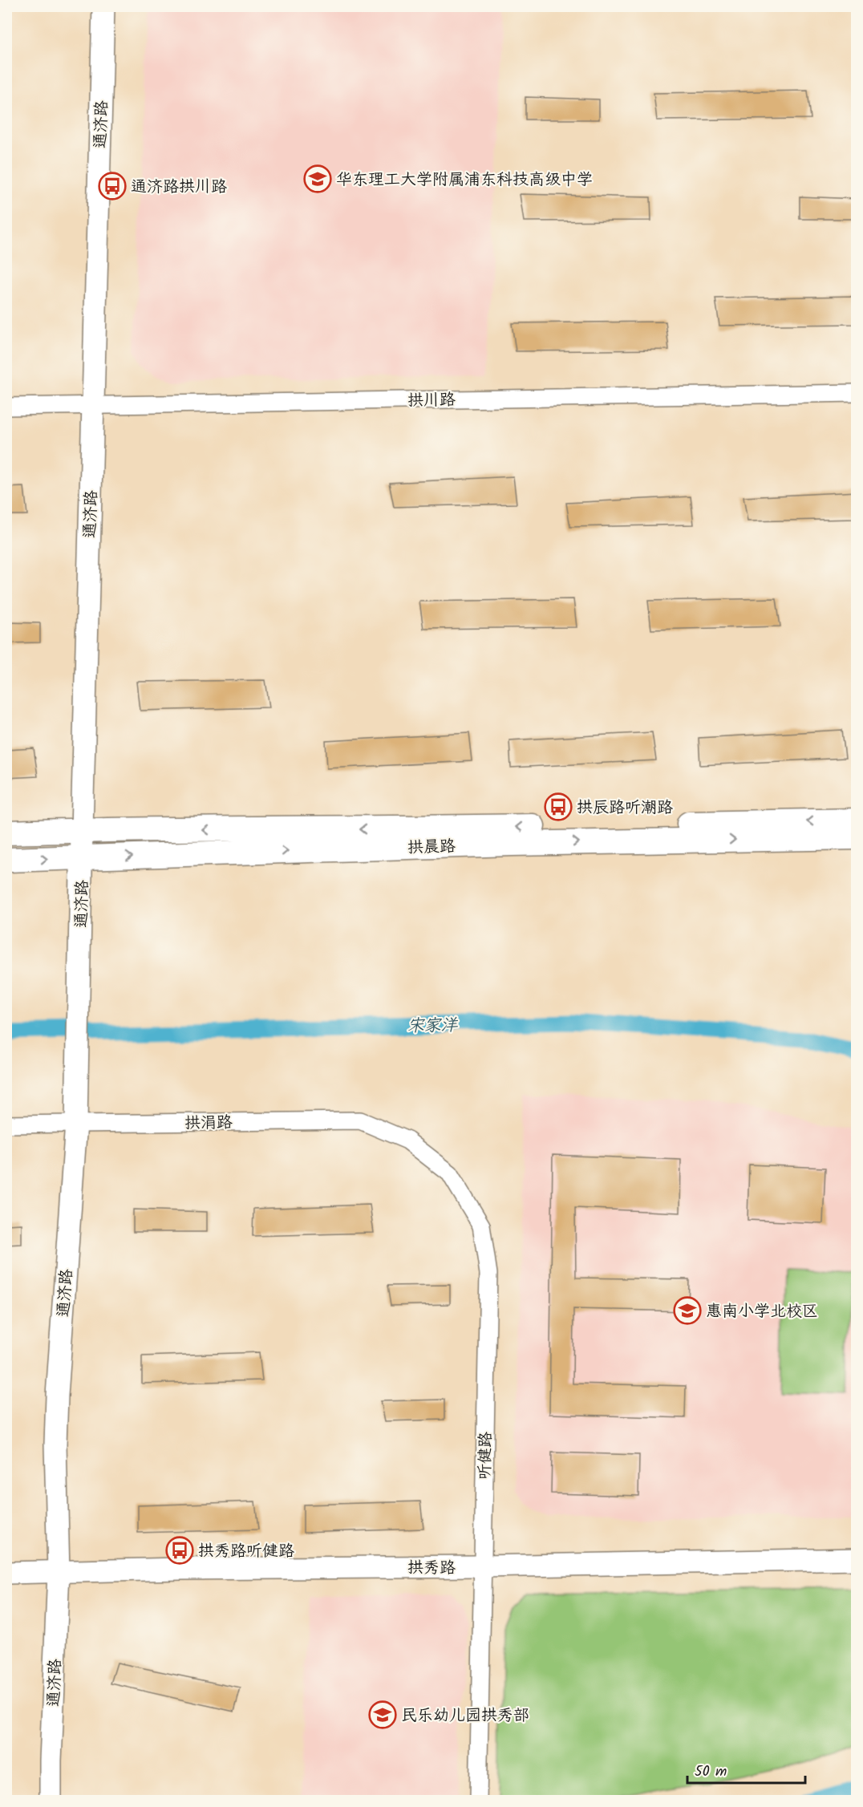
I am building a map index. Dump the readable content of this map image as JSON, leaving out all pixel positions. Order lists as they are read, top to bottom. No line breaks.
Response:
{"streets":{"main road":["拱晨路"],"street":["通济路","拱川路","拱涓路","听健路","拱秀路"]},"crossings":[["通济路","拱川路"],["通济路","拱晨路"],["通济路","拱涓路"],["通济路","拱秀路"],["拱涓路","听健路"],["听健路","拱秀路"]],"water":["宋家洋"],"places":{"school or university":["华东理工大学附属浦东科技高级中学","惠南小学北校区","民乐幼儿园拱秀部"],"bus stop":["通济路拱川路","拱辰路听潮路","拱秀路听健路"]},"scale_bar":"50 m"}
